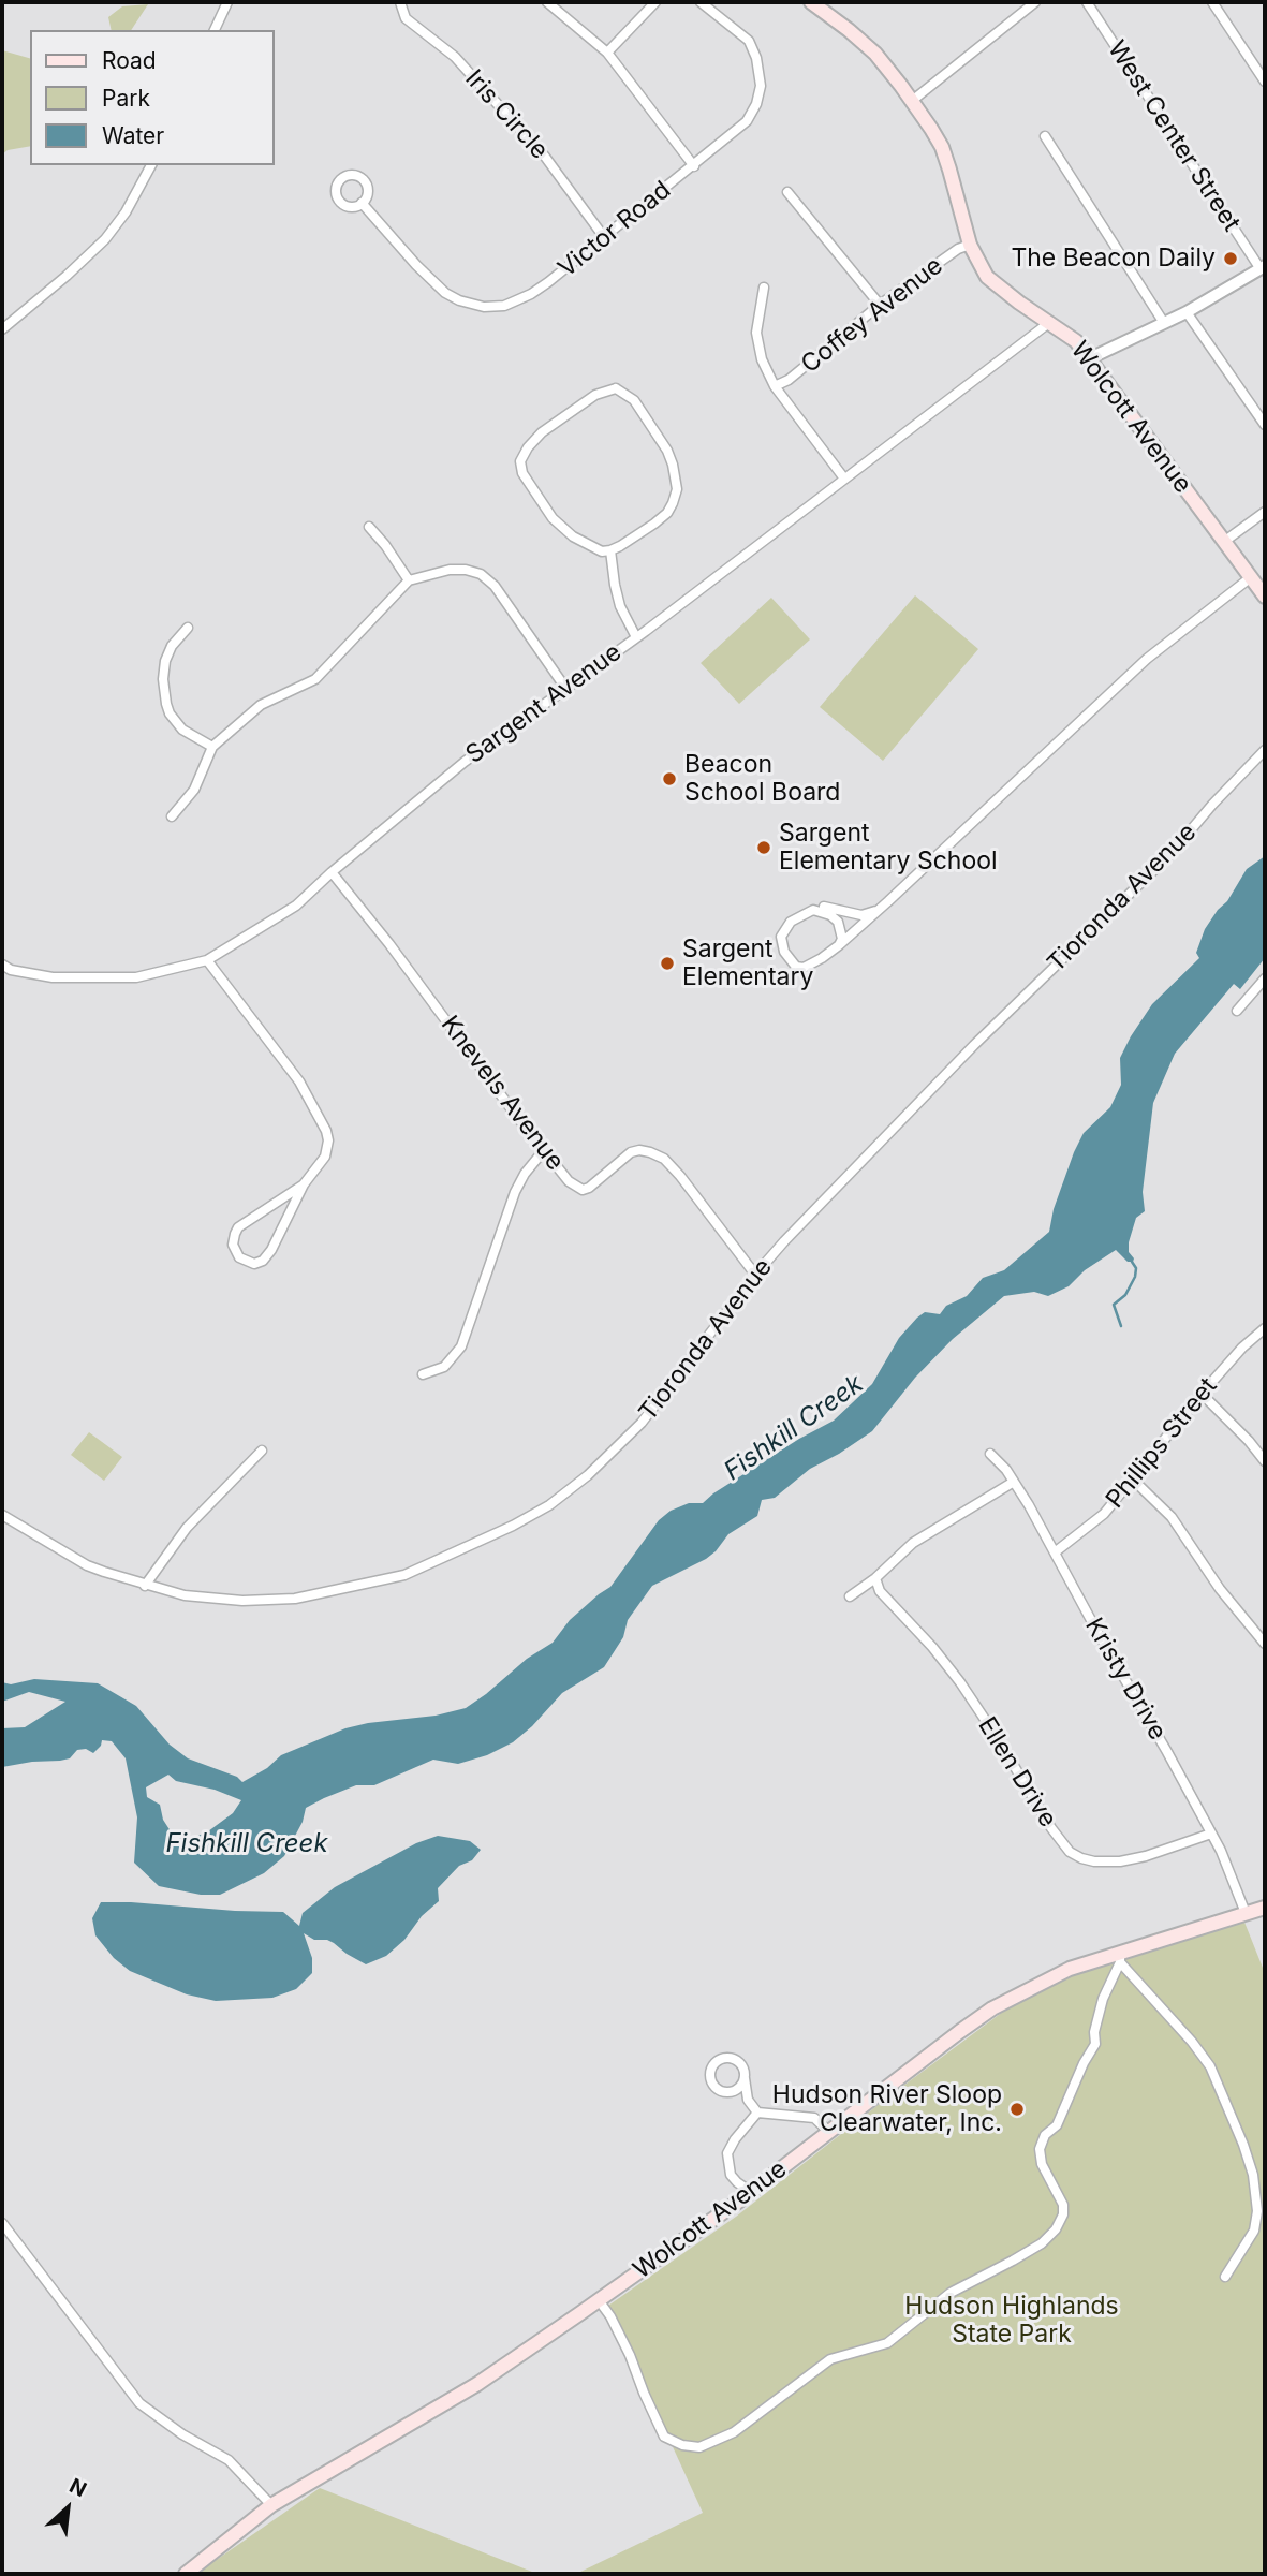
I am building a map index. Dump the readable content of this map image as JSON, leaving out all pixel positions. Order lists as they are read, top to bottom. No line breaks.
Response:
{"streets":{"main road":["Wolcott Avenue"],"street":["Iris Circle","West Center Street","Victor Road","Coffey Avenue","Sargent Avenue","Tioronda Avenue","Knevels Avenue","Phillips Street","Kristy Drive","Ellen Drive"]},"crossings":[["Iris Circle","Victor Road"],["Coffey Avenue","Wolcott Avenue"],["Wolcott Avenue","Sargent Avenue"],["Wolcott Avenue","Kristy Drive"],["Sargent Avenue","Knevels Avenue"],["Tioronda Avenue","Knevels Avenue"],["Phillips Street","Kristy Drive"],["Kristy Drive","Ellen Drive"]],"water":["Fishkill Creek"],"parks":["Hudson Highlands State Park"],"places":["The Beacon Daily","Beacon School Board","Sargent Elementary School","Sargent Elementary","Hudson River Sloop Clearwater, Inc."],"legend":["Road","Park","Water"],"north":"top right"}
